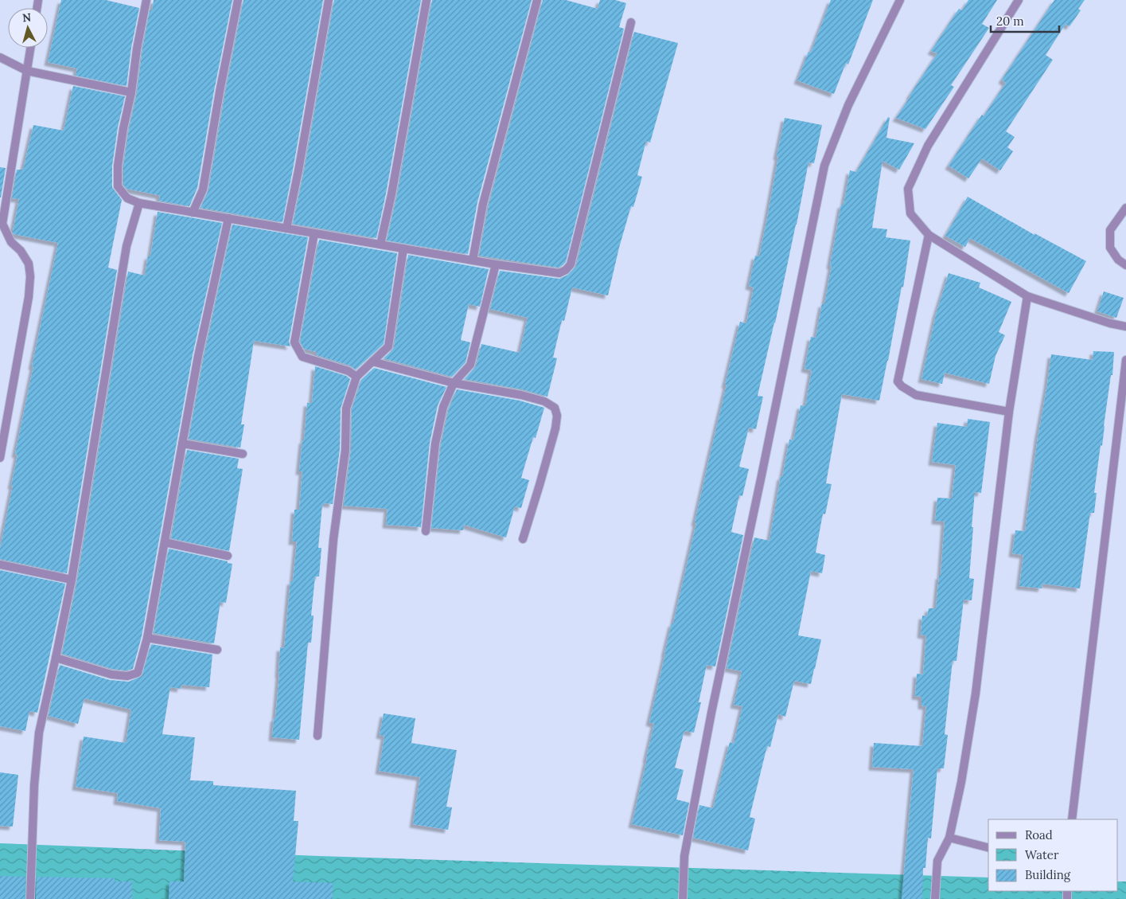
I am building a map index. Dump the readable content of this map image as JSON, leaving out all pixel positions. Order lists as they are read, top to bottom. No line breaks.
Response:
{"legend":["Road","Water","Building"],"scale_bar":"20 m","north":"top"}
